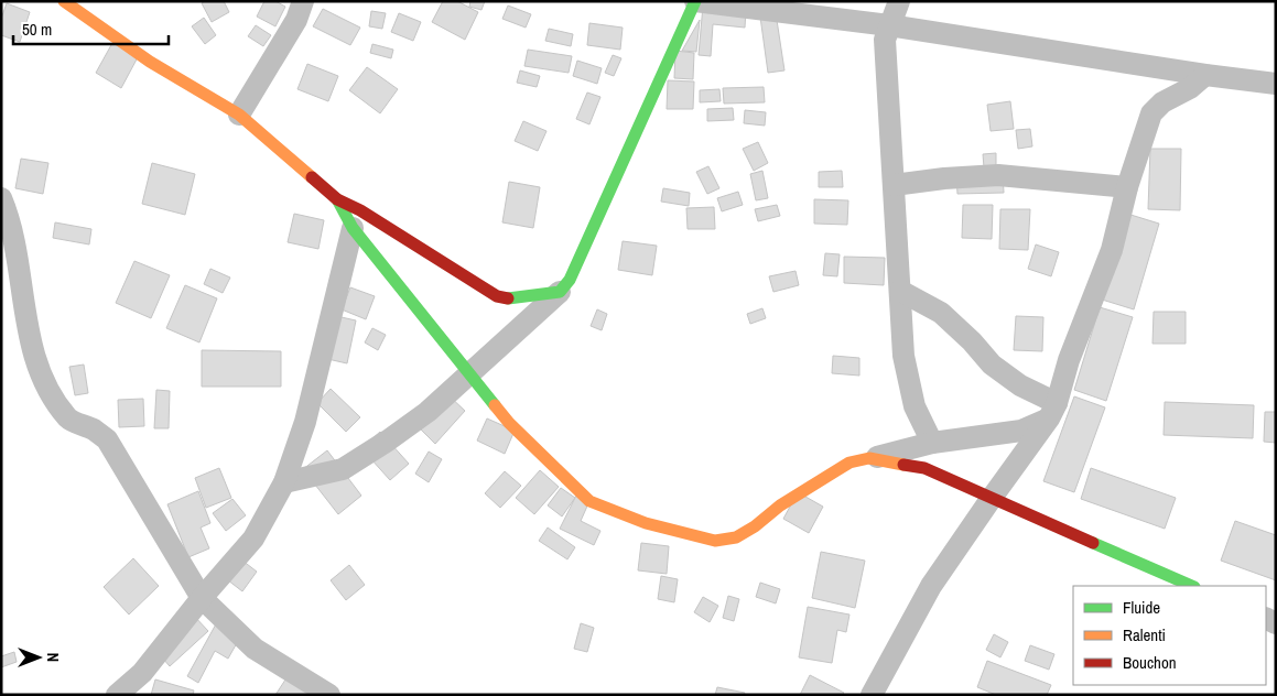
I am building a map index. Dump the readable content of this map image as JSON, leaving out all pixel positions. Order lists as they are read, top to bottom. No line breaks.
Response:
{"legend":["Fluide","Ralenti","Bouchon"],"scale_bar":"50 m","north":"right"}
